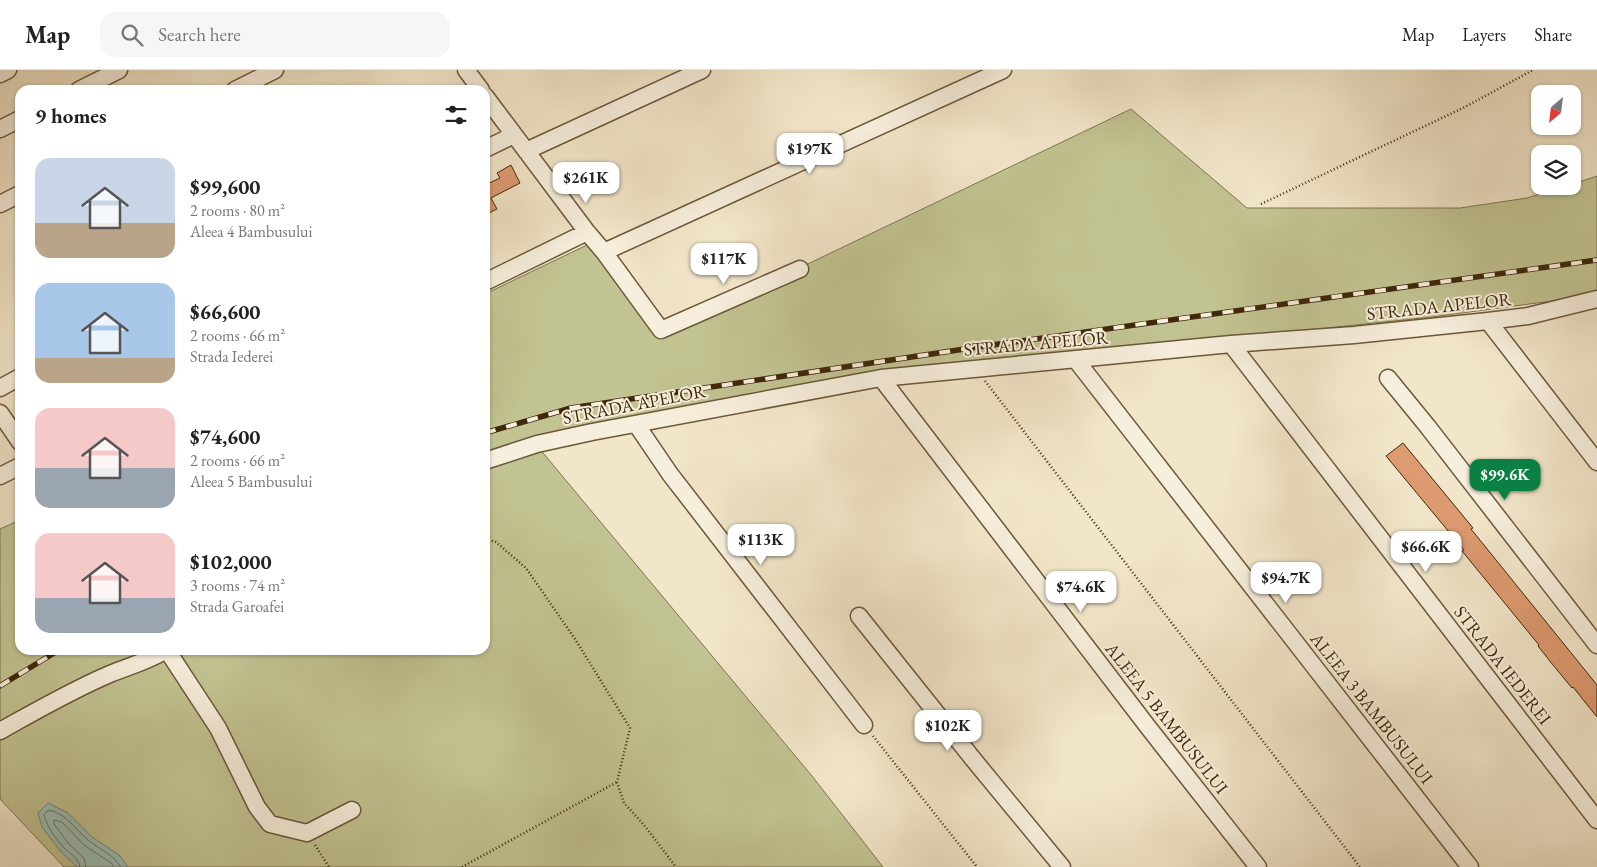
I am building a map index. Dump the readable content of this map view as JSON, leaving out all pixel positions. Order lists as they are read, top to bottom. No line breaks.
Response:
{"streets":{"street":["STRADA APELOR","STRADA IEDEREI","ALEEA 3 BAMBUSULUI","ALEEA 5 BAMBUSULUI"]},"crossings":[["STRADA APELOR","STRADA IEDEREI"],["STRADA APELOR","ALEEA 3 BAMBUSULUI"],["STRADA APELOR","ALEEA 5 BAMBUSULUI"]],"north":"bottom left","page":{"header":"Map","search":"Search here","nav":["Map","Layers","Share"],"heading":"9 homes","price":["$197K","$261K","$117K","$99.6K","$113K","$66.6K","$94.7K","$74.6K","$102K"],"list":[{"name":"$99,600","note":"2 rooms · 80 m² · Aleea 4 Bambusului"},{"name":"$66,600","note":"2 rooms · 66 m² · Strada Iederei"},{"name":"$74,600","note":"2 rooms · 66 m² · Aleea 5 Bambusului"},{"name":"$102,000","note":"3 rooms · 74 m² · Strada Garoafei"}]}}
